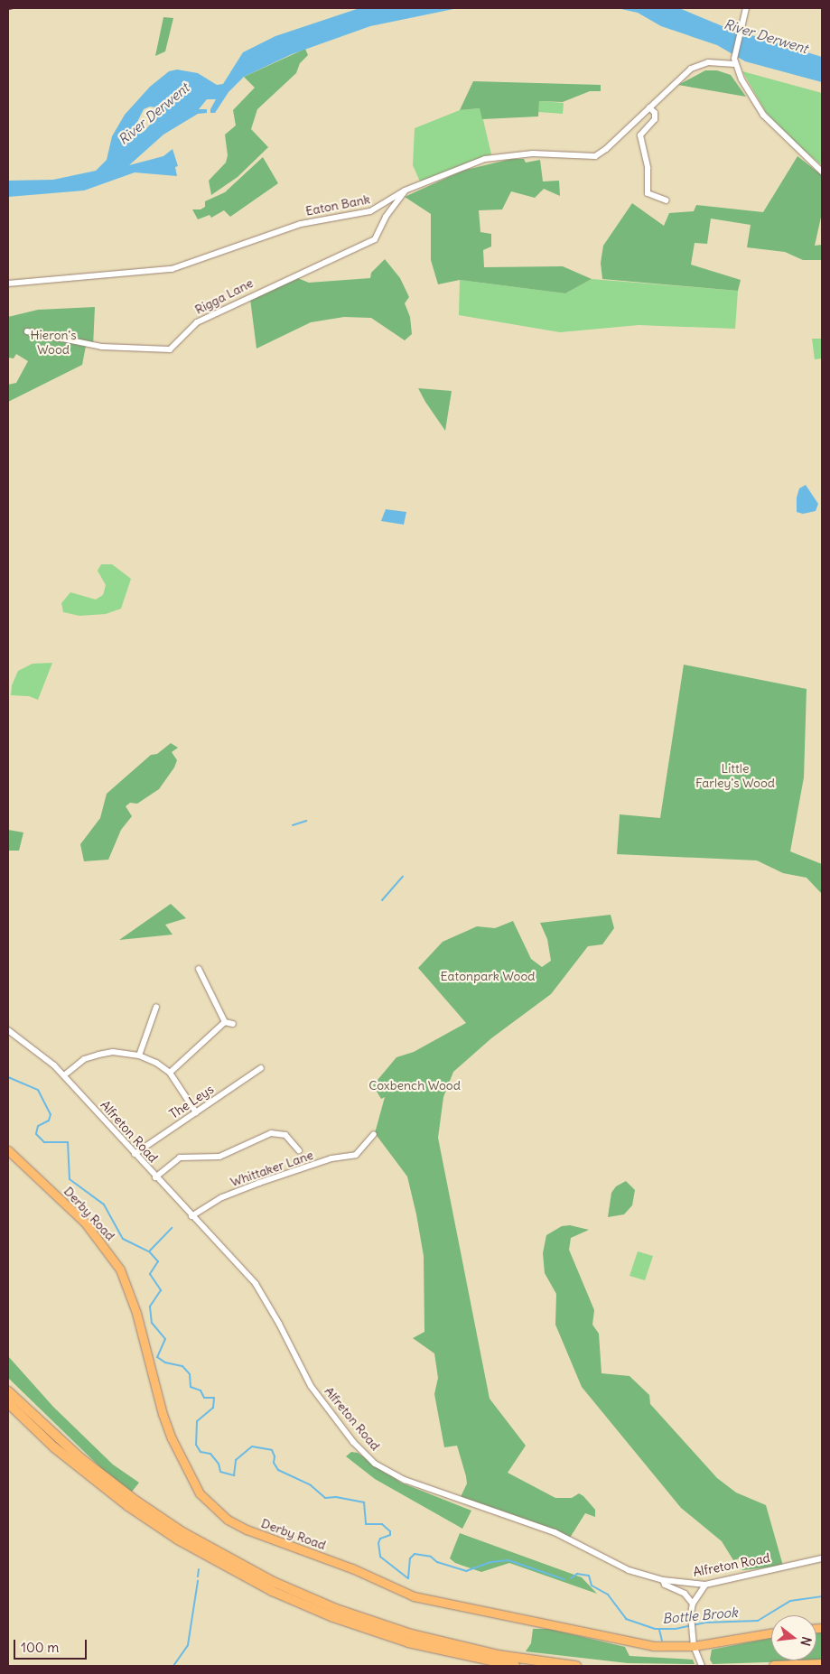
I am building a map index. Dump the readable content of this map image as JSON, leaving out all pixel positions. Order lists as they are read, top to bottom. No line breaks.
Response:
{"streets":{"main road":["Derby Road"],"street":["Eaton Bank","Rigga Lane","The Leys","Alfreton Road","Whittaker Lane"]},"crossings":[["Eaton Bank","Rigga Lane"],["The Leys","Alfreton Road"],["Alfreton Road","Whittaker Lane"]],"water":["River Derwent","Bottle Brook"],"parks":["Hieron's Wood","Little Farley's Wood","Eatonpark Wood","Coxbench Wood"],"scale_bar":"100 m","north":"right"}
